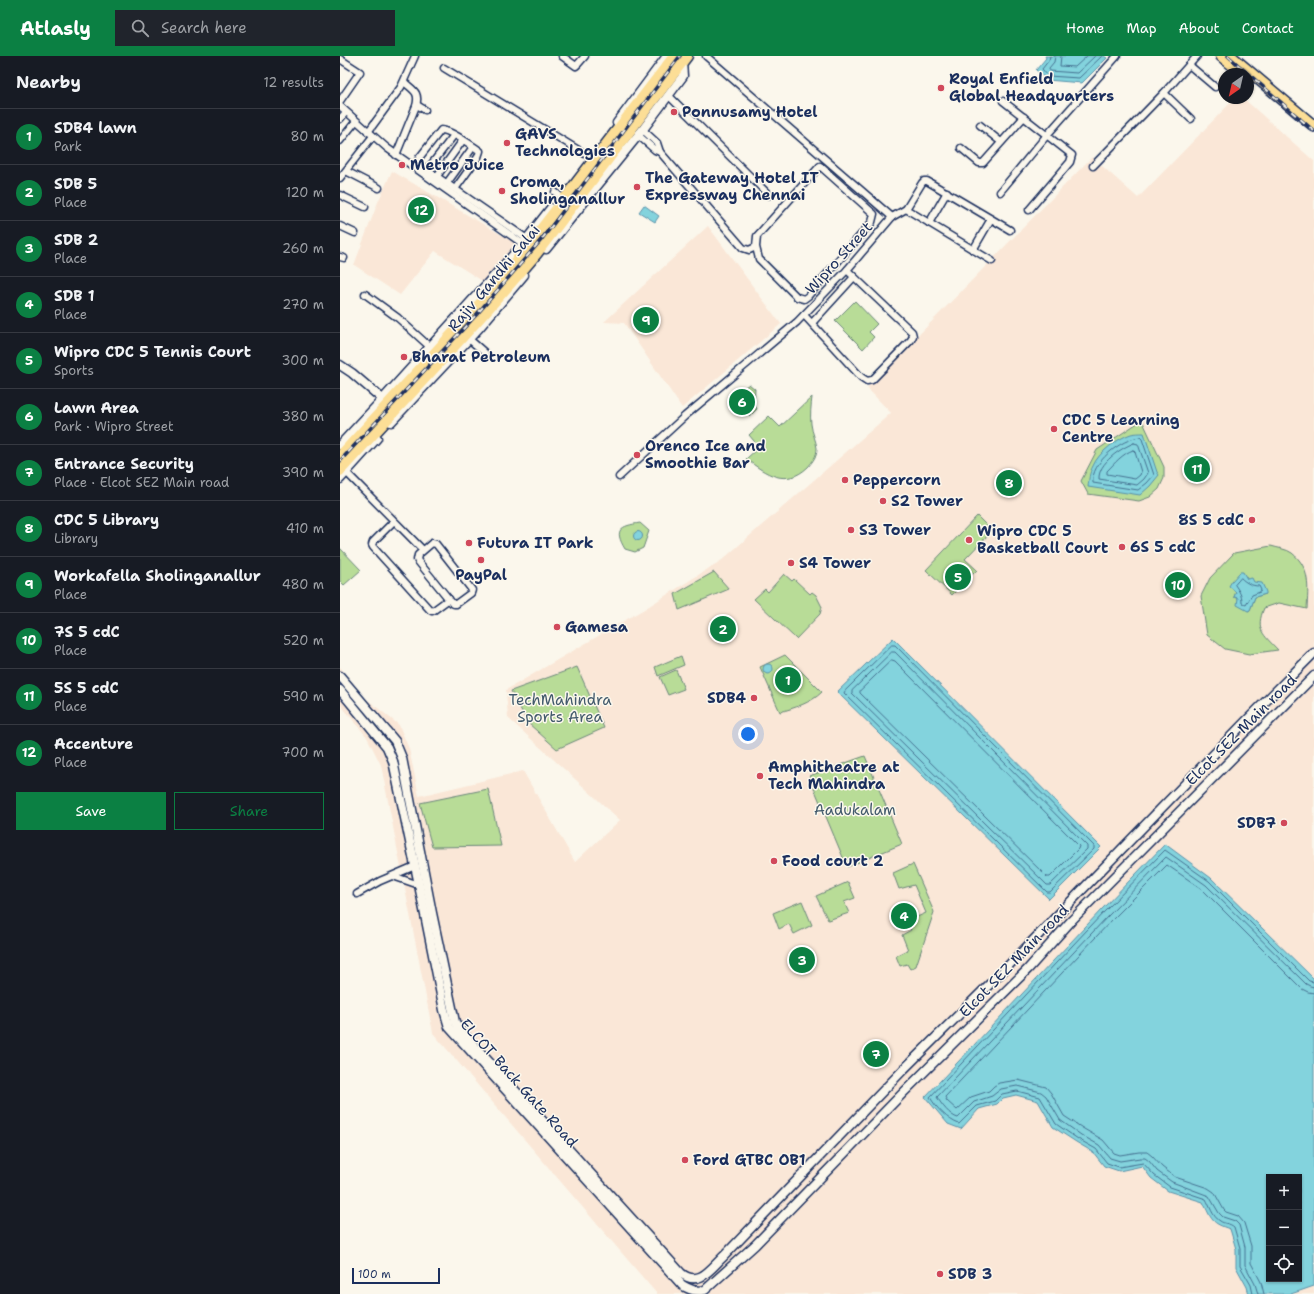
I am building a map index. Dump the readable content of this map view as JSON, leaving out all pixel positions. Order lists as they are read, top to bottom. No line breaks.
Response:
{"streets":{"main road":["Rajiv Gandhi Salai"],"street":["Wipro Street","Elcot SEZ Main road","ELCOT Back Gate Road"]},"crossings":[["Elcot SEZ Main road","ELCOT Back Gate Road"]],"parks":["TechMahindra Sports Area","Aadukalam"],"places":["Royal Enfield Global Headquarters","Ponnusamy Hotel","GAVS Technologies","Metro Juice","The Gateway Hotel IT Expressway Chennai","Croma, Sholinganallur","Bharat Petroleum","CDC 5 Learning Centre","Orenco Ice and Smoothie Bar","Peppercorn","S2 Tower","8S 5 cdC","S3 Tower","Wipro CDC 5 Basketball Court","Futura IT Park","6S 5 cdC","PayPal","S4 Tower","Gamesa","SDB4","Amphitheatre at Tech Mahindra","SDB7","Food court 2","Ford GTBC OB1","SDB 3"],"scale_bar":"100 m","north":"bottom left","page":{"header":"Atlasly","search":"Search here","nav":["Home","Map","About","Contact"],"heading":["Nearby","12 results"],"list":[{"mark":"1","name":"SDB4 lawn","note":"Park","value":"80 m"},{"mark":"2","name":"SDB 5","note":"Place","value":"120 m"},{"mark":"3","name":"SDB 2","note":"Place","value":"260 m"},{"mark":"4","name":"SDB 1","note":"Place","value":"270 m"},{"mark":"5","name":"Wipro CDC 5 Tennis Court","note":"Sports","value":"300 m"},{"mark":"6","name":"Lawn Area","note":"Park · Wipro Street","value":"380 m"},{"mark":"7","name":"Entrance Security","note":"Place · Elcot SEZ Main road","value":"390 m"},{"mark":"8","name":"CDC 5 Library","note":"Library","value":"410 m"},{"mark":"9","name":"Workafella Sholinganallur","note":"Place","value":"480 m"},{"mark":"10","name":"7S 5 cdC","note":"Place","value":"520 m"},{"mark":"11","name":"5S 5 cdC","note":"Place","value":"590 m"},{"mark":"12","name":"Accenture","note":"Place","value":"700 m"}],"pins":["12","9","6","11","8","5","10","2","1","4","3","7"],"buttons":["Save","Share"],"map_buttons":["+","−"],"scale":"100 m"}}
